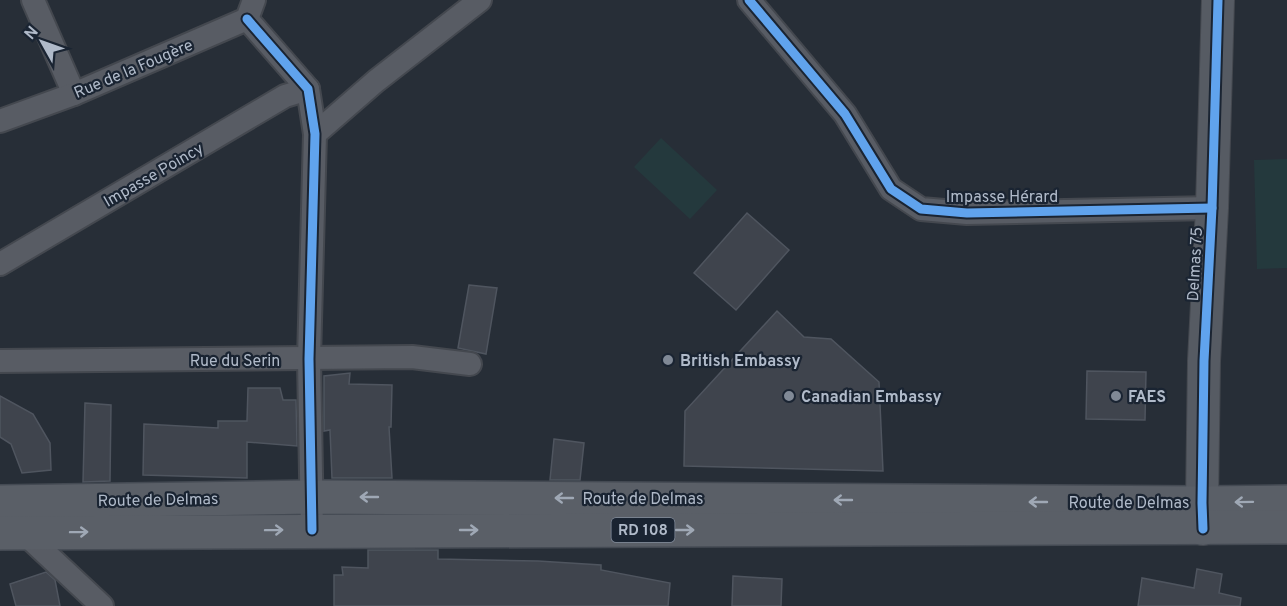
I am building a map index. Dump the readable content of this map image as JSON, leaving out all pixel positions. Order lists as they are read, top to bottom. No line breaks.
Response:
{"streets":{"main road":["Route de Delmas","RD 108"],"street":["Rue de la Fougère","Impasse Poincy","Impasse Hérard","Delmas 75","Rue du Serin"]},"crossings":[["Impasse Hérard","Delmas 75"],["Delmas 75","Route de Delmas"]],"places":["British Embassy","Canadian Embassy","FAES"],"north":"top left"}
